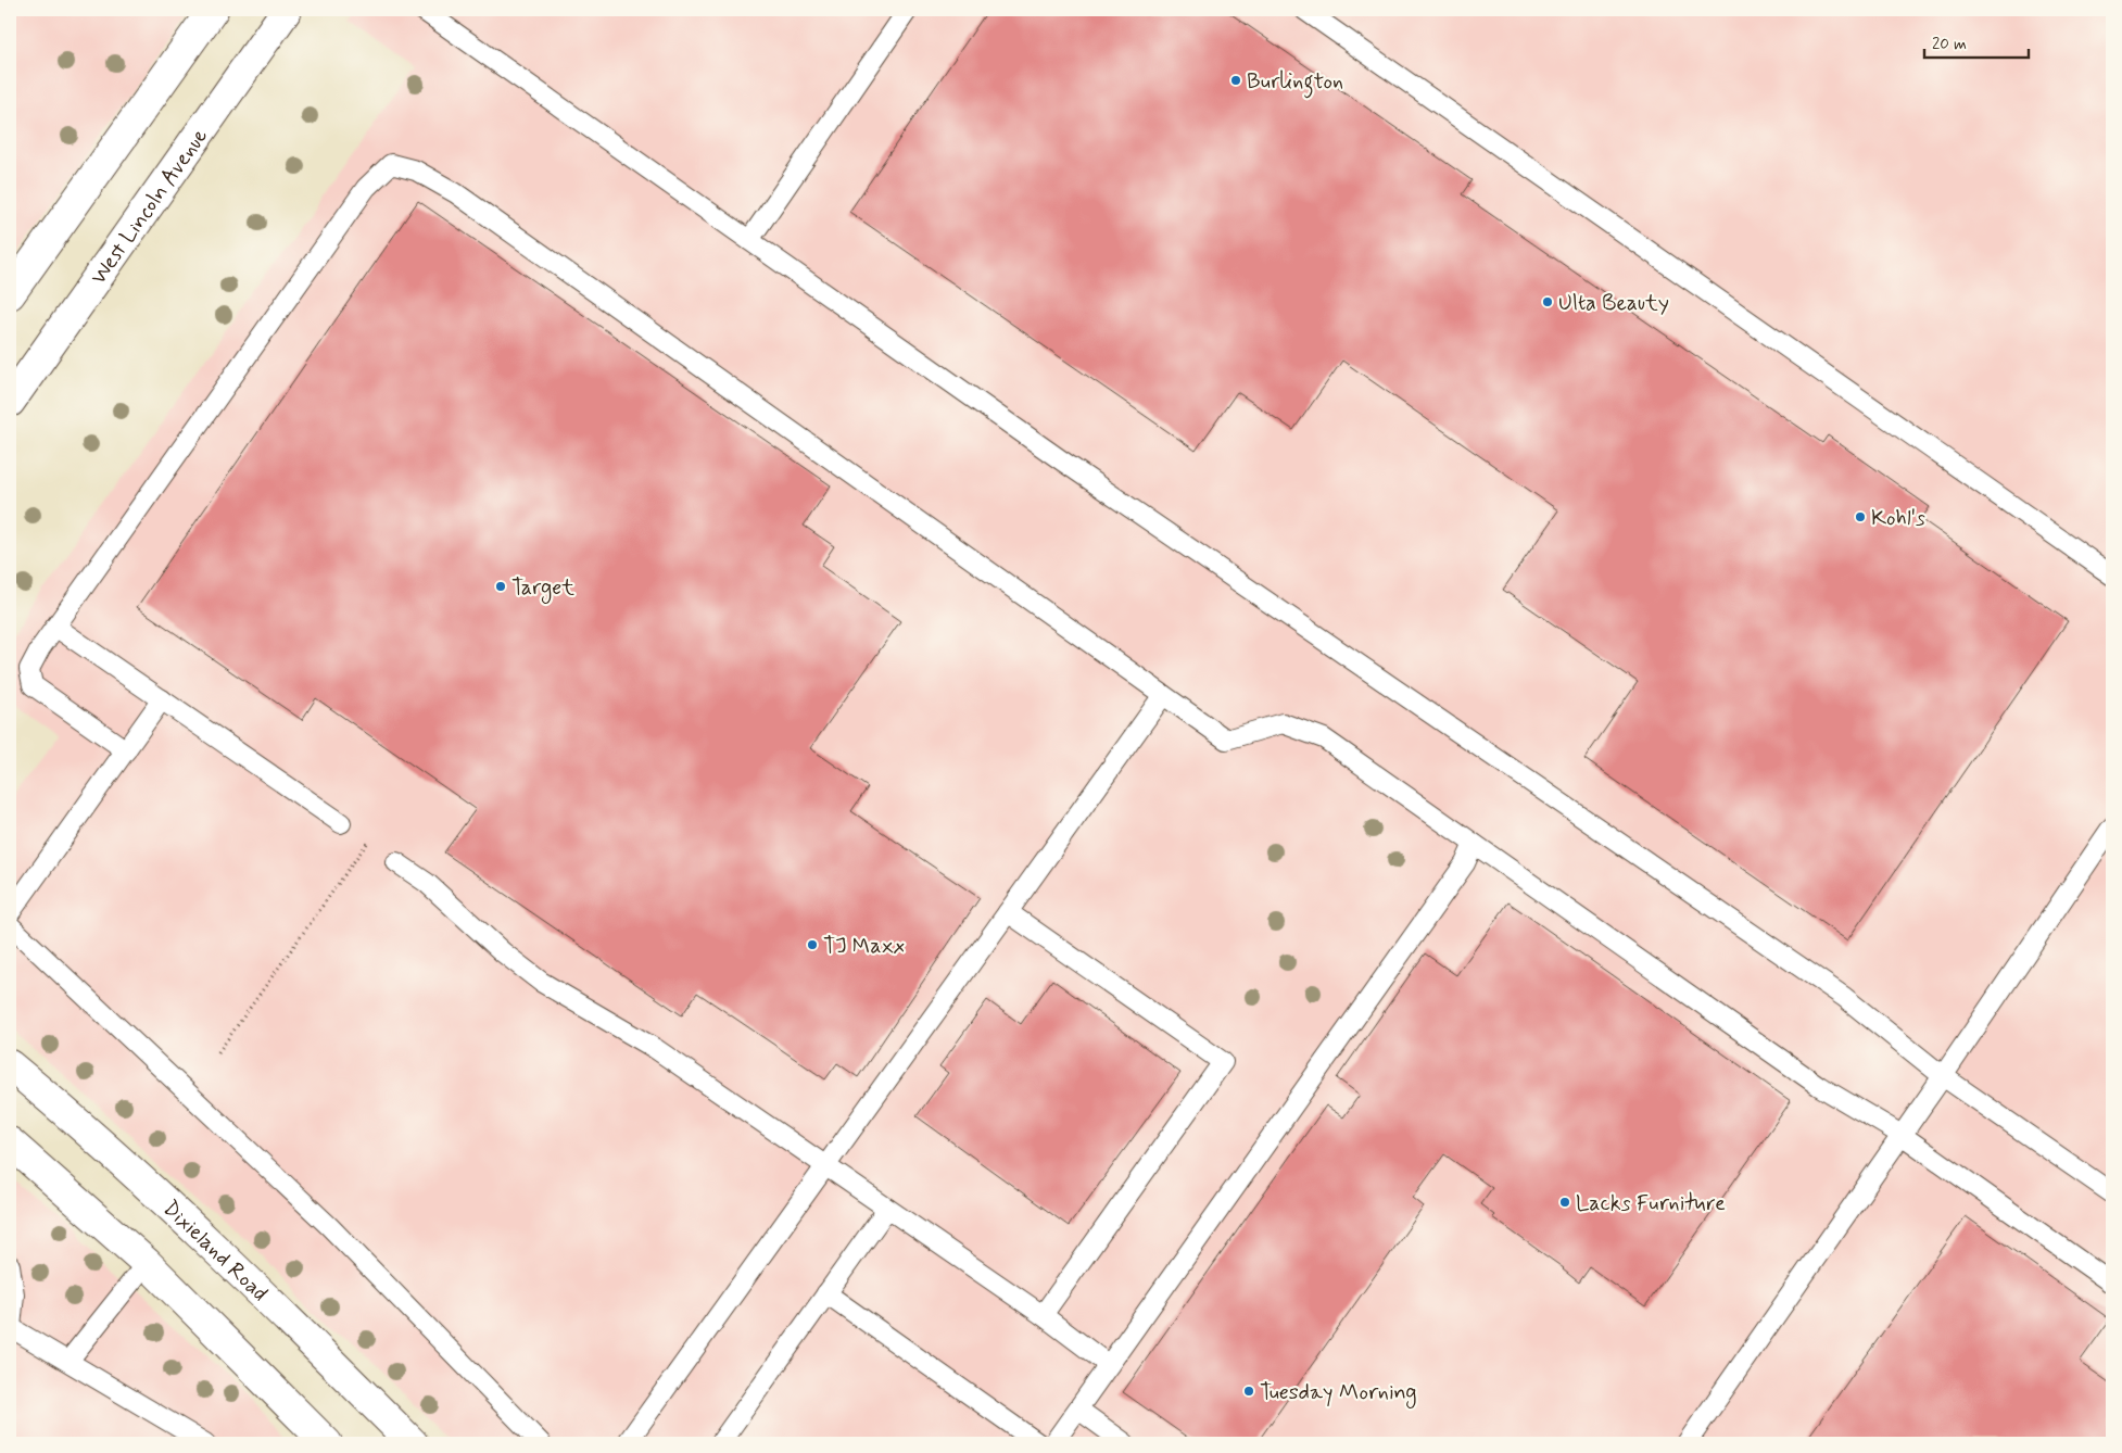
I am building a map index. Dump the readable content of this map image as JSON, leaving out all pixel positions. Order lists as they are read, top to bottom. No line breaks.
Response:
{"streets":{"main road":["West Lincoln Avenue","Dixieland Road"]},"places":["Burlington","Ulta Beauty","Kohl's","Target","TJ Maxx","Lacks Furniture","Tuesday Morning"],"scale_bar":"20 m"}
